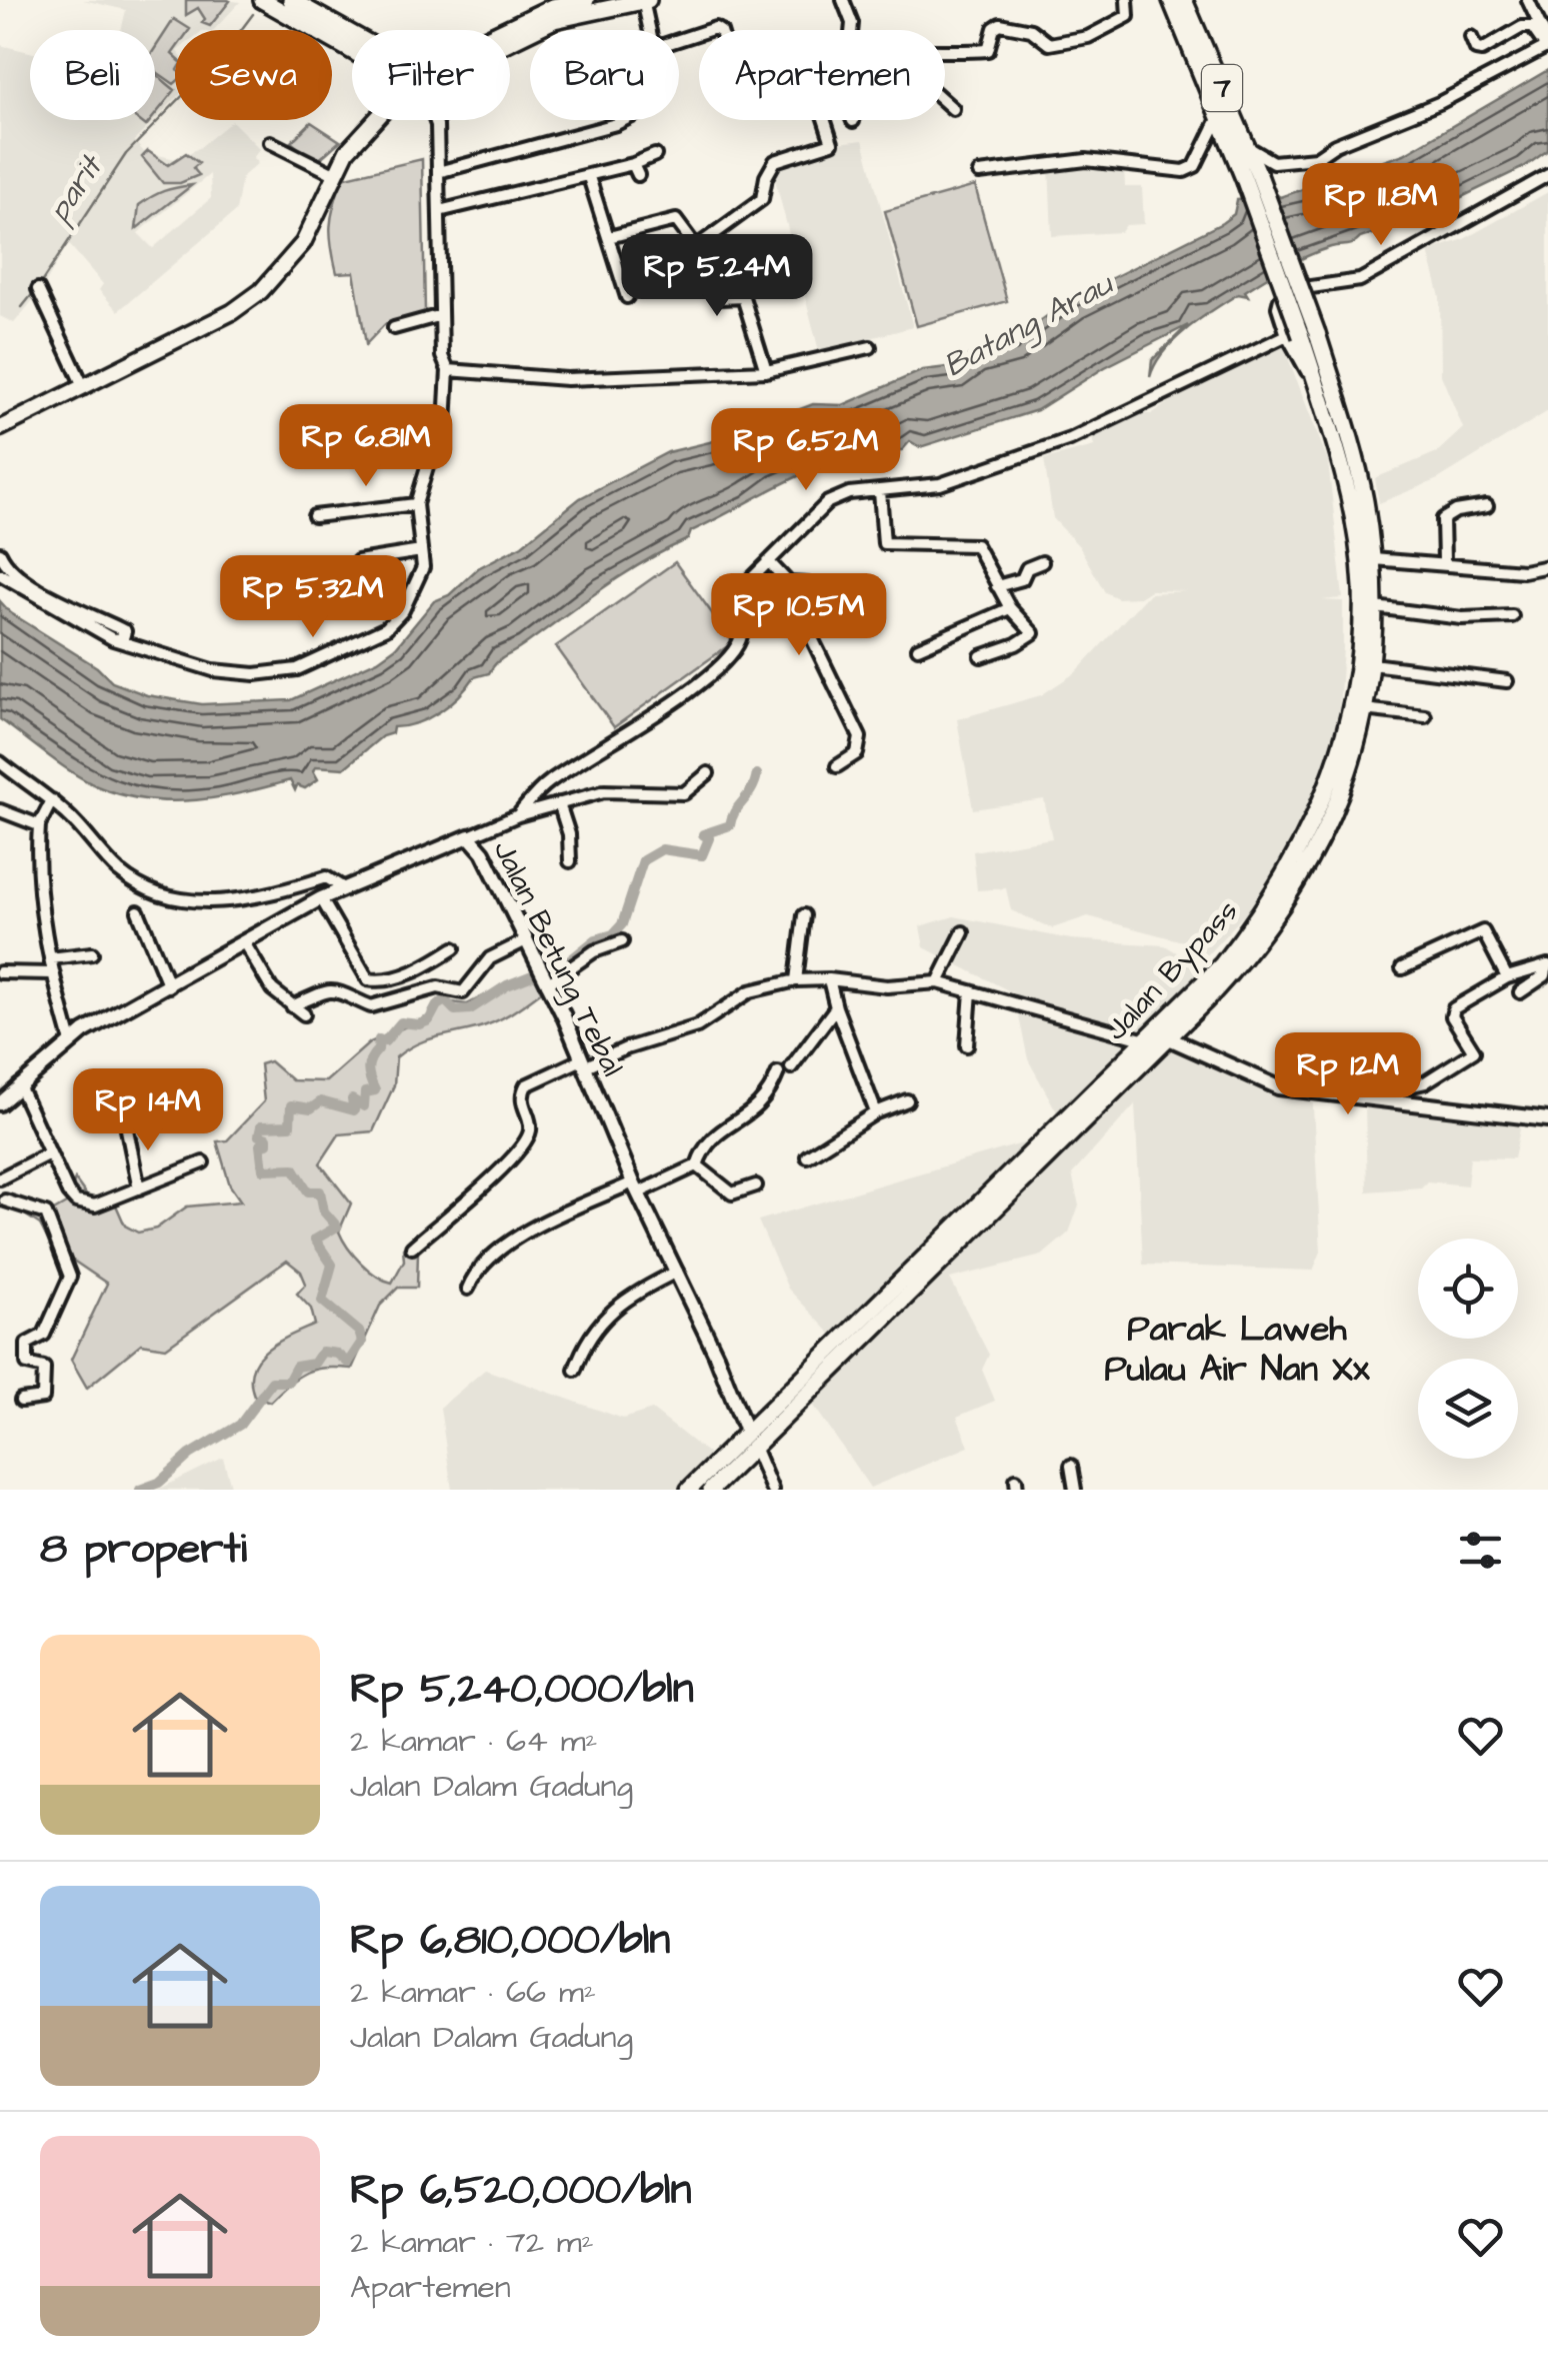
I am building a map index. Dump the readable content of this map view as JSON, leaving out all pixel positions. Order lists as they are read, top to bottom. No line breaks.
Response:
{"streets":{"main road":["7","Jalan Bypass"],"street":["Jalan Betung Tebal"]},"crossings":[["Jalan Betung Tebal","Jalan Bypass"]],"districts":["Parak Laweh Pulau Air Nan Xx"],"water":["parit","Batang Arau"],"page":{"chip":["Beli","Sewa","Filter","Baru","Apartemen"],"price":["Rp 11.8M","Rp 5.24M","Rp 6.81M","Rp 6.52M","Rp 5.32M","Rp 10.5M","Rp 12M","Rp 14M"],"heading":"8 properti","list":[{"name":"Rp 5,240,000/bln","note":"2 kamar · 64 m² · Jalan Dalam Gadung"},{"name":"Rp 6,810,000/bln","note":"2 kamar · 66 m² · Jalan Dalam Gadung"},{"name":"Rp 6,520,000/bln","note":"2 kamar · 72 m² · Apartemen"}]}}
